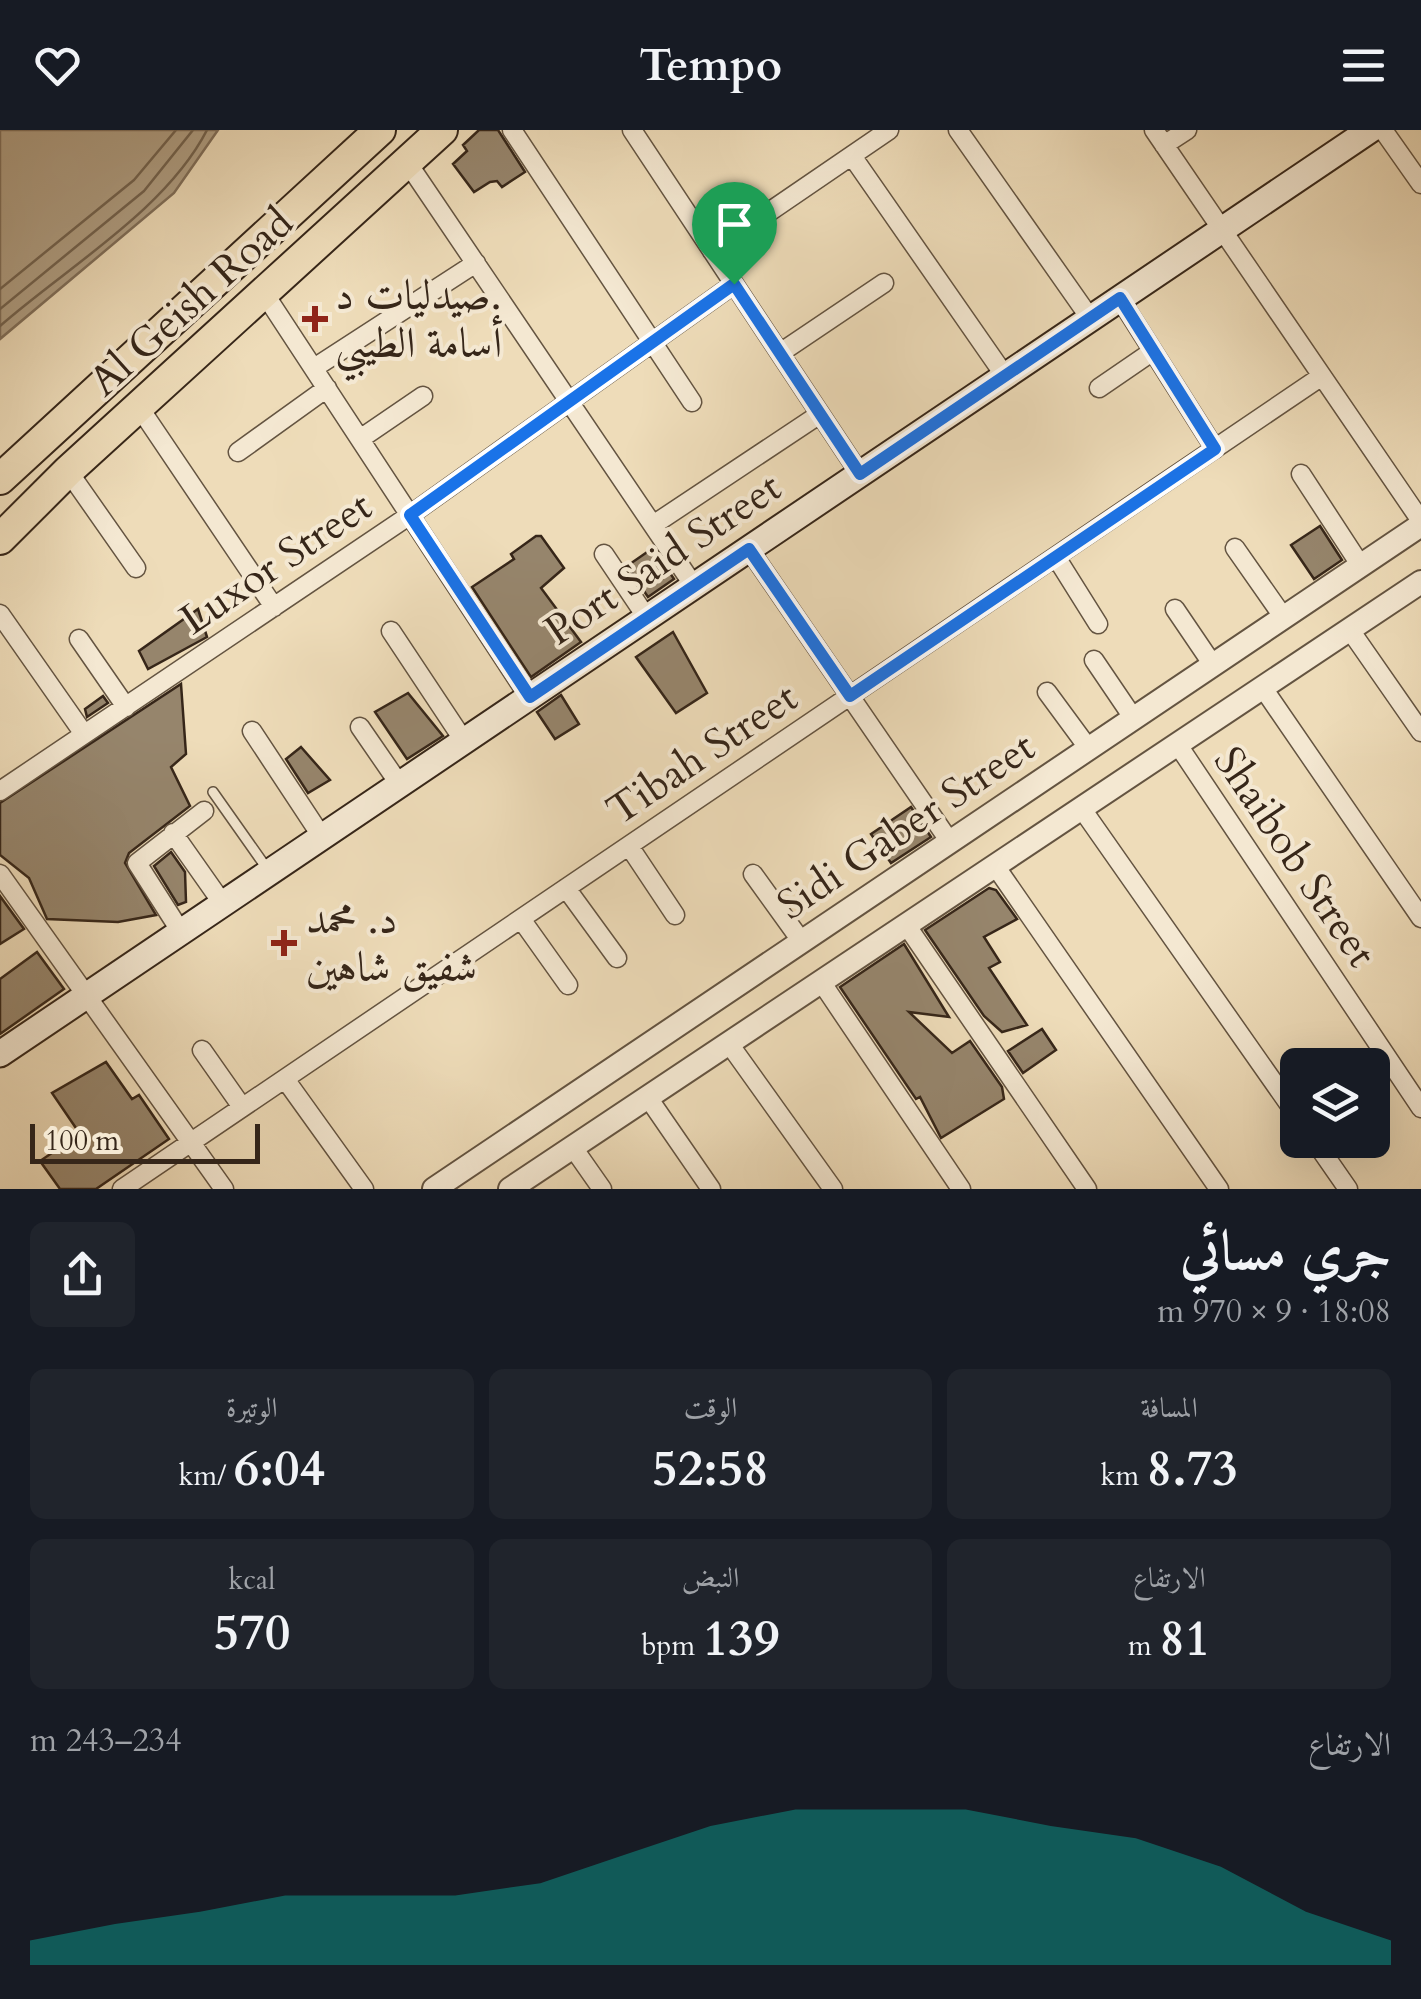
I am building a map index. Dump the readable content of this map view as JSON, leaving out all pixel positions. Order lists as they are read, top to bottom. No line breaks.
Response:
{"streets":{"highway":["Al Geish Road"],"main road":["Port Said Street"],"street":["Luxor Street","Tibah Street","Sidi Gaber Street","Shaibob Street"]},"crossings":[["Sidi Gaber Street","Shaibob Street"]],"places":{"health":["صيدليات د. أسامة الطيبي","د. محمد شفيق شاهين"]},"scale_bar":"100 m","page":{"header":"Tempo","scale":"100 m","heading":["جري مسائي","18:08 · 9 × 970 m"],"stats":[["المسافة","8.73 km"],["الوقت","52:58"],["الوتيرة","6:04 /km"],["الارتفاع","81 m"],["النبض","139 bpm"],["kcal","570"]],"chart":["الارتفاع","234–243 m"]}}
